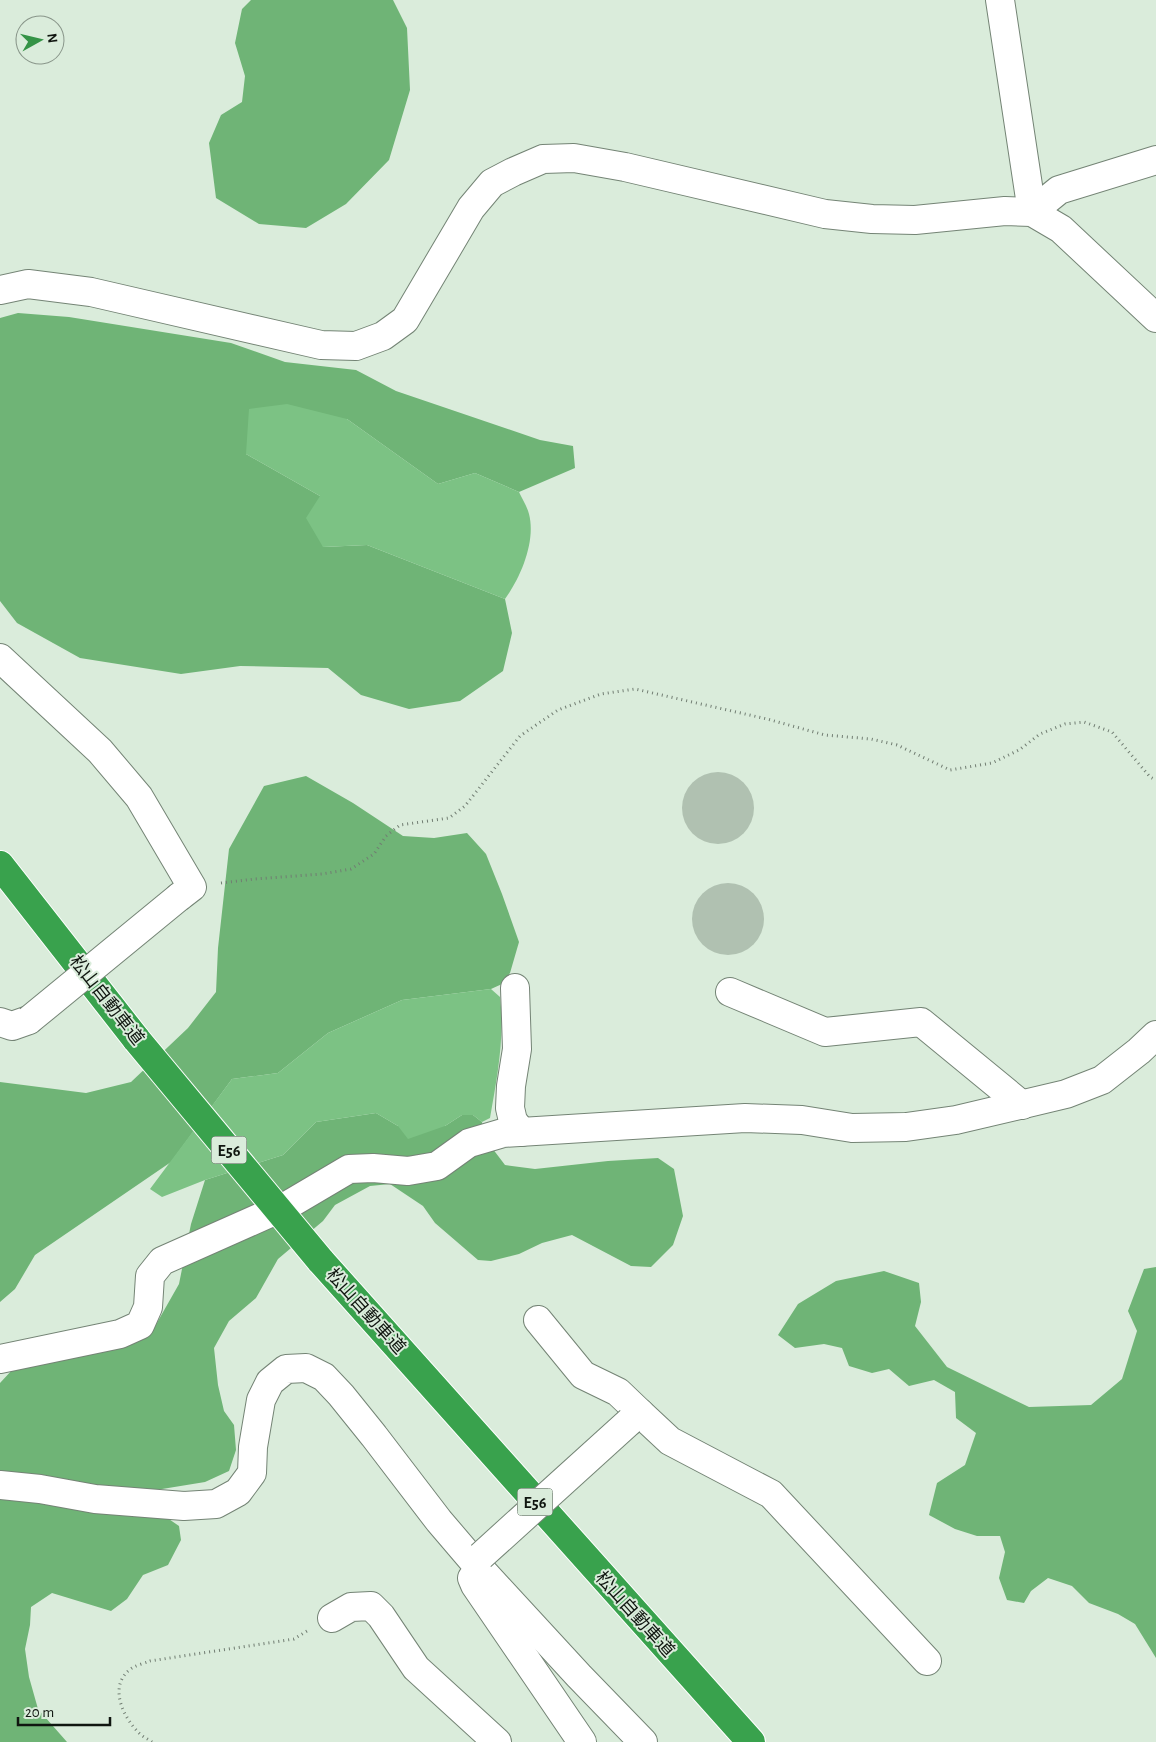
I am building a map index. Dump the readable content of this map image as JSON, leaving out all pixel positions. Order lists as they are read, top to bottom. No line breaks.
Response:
{"streets":{"highway":["松山自動車道","E56"]},"scale_bar":"20 m","north":"right"}
